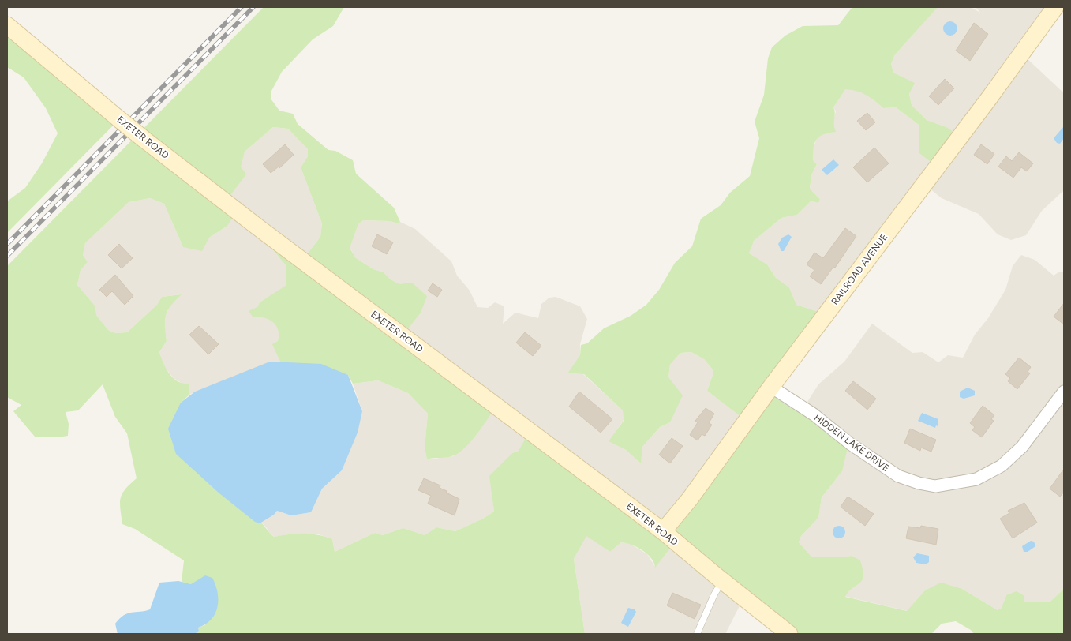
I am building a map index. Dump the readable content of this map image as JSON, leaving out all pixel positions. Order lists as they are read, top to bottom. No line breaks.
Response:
{"streets":{"street":["EXETER ROAD","RAILROAD AVENUE","HIDDEN LAKE DRIVE"]},"crossings":[["EXETER ROAD","RAILROAD AVENUE"],["RAILROAD AVENUE","HIDDEN LAKE DRIVE"]]}
